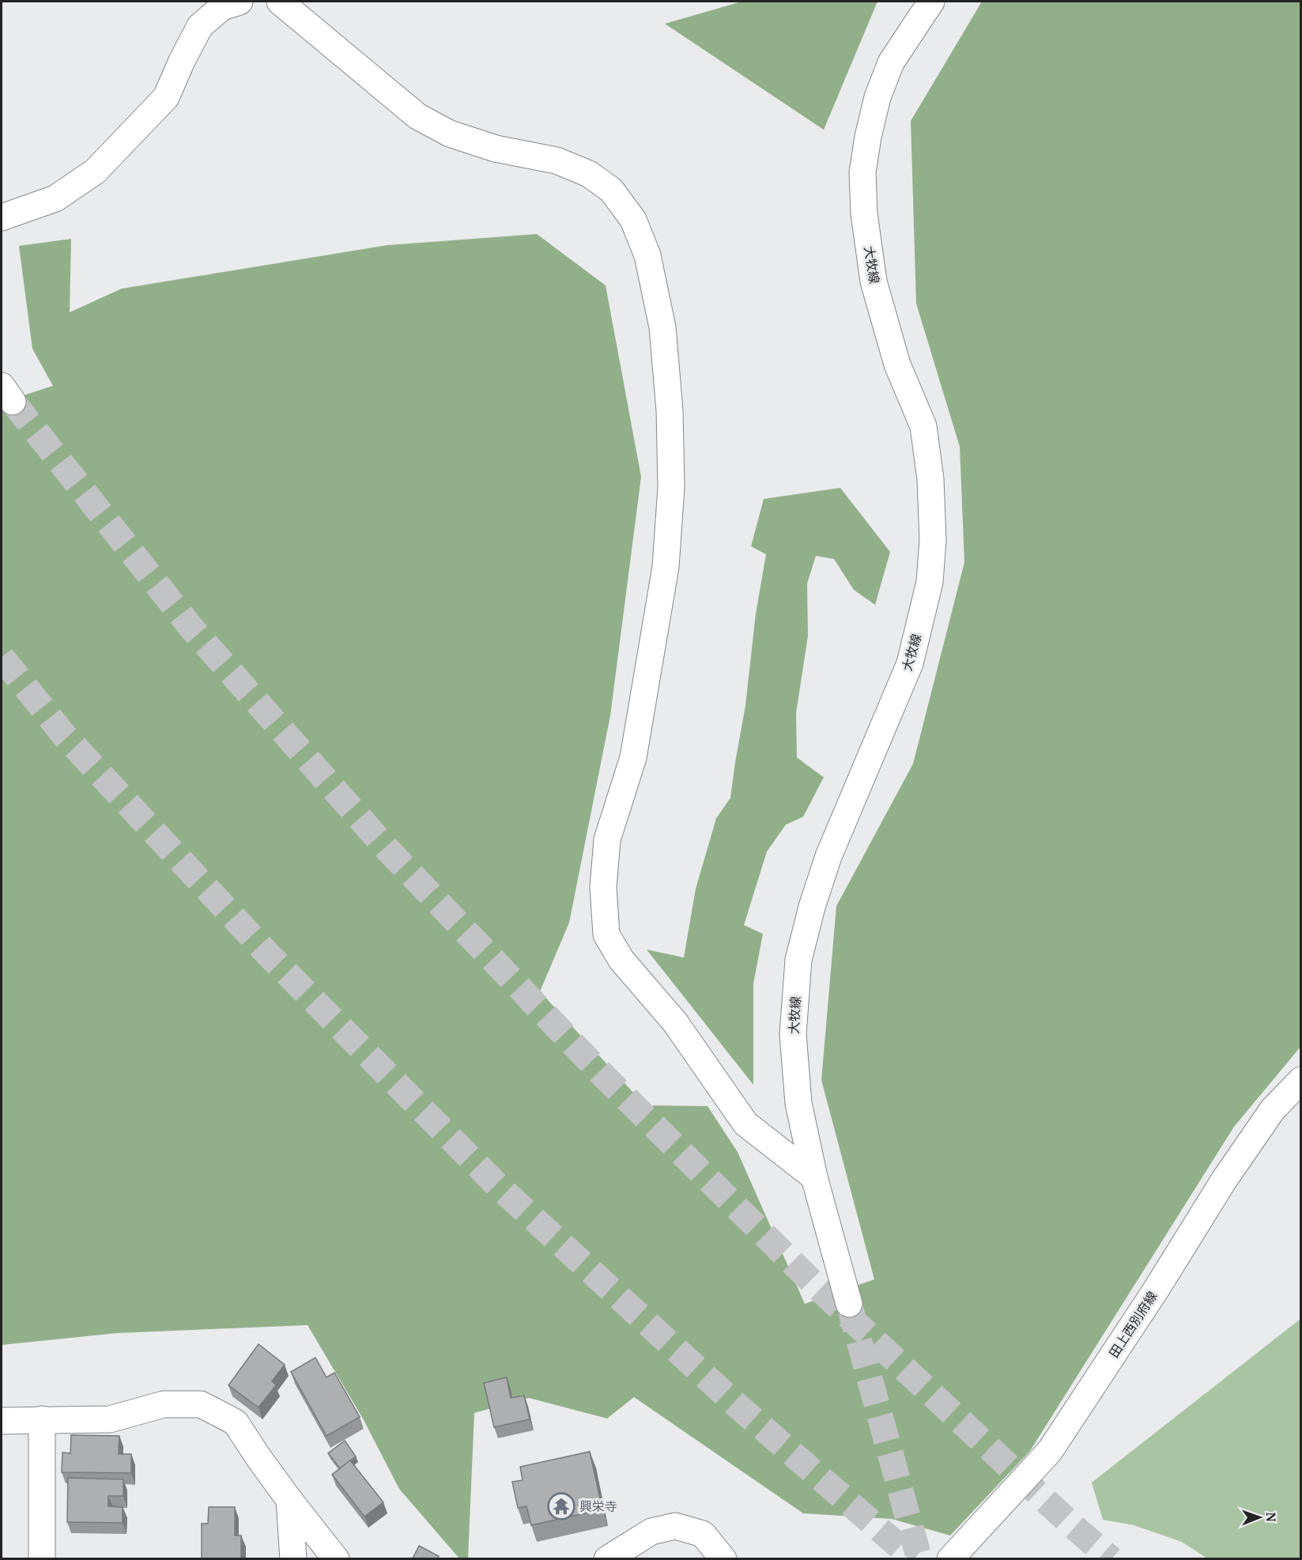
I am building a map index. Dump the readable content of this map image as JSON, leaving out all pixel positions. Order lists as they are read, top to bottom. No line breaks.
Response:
{"streets":{"street":["大牧線","田上西別府線"]},"places":{"temple":["興栄寺"]},"north":"right"}
